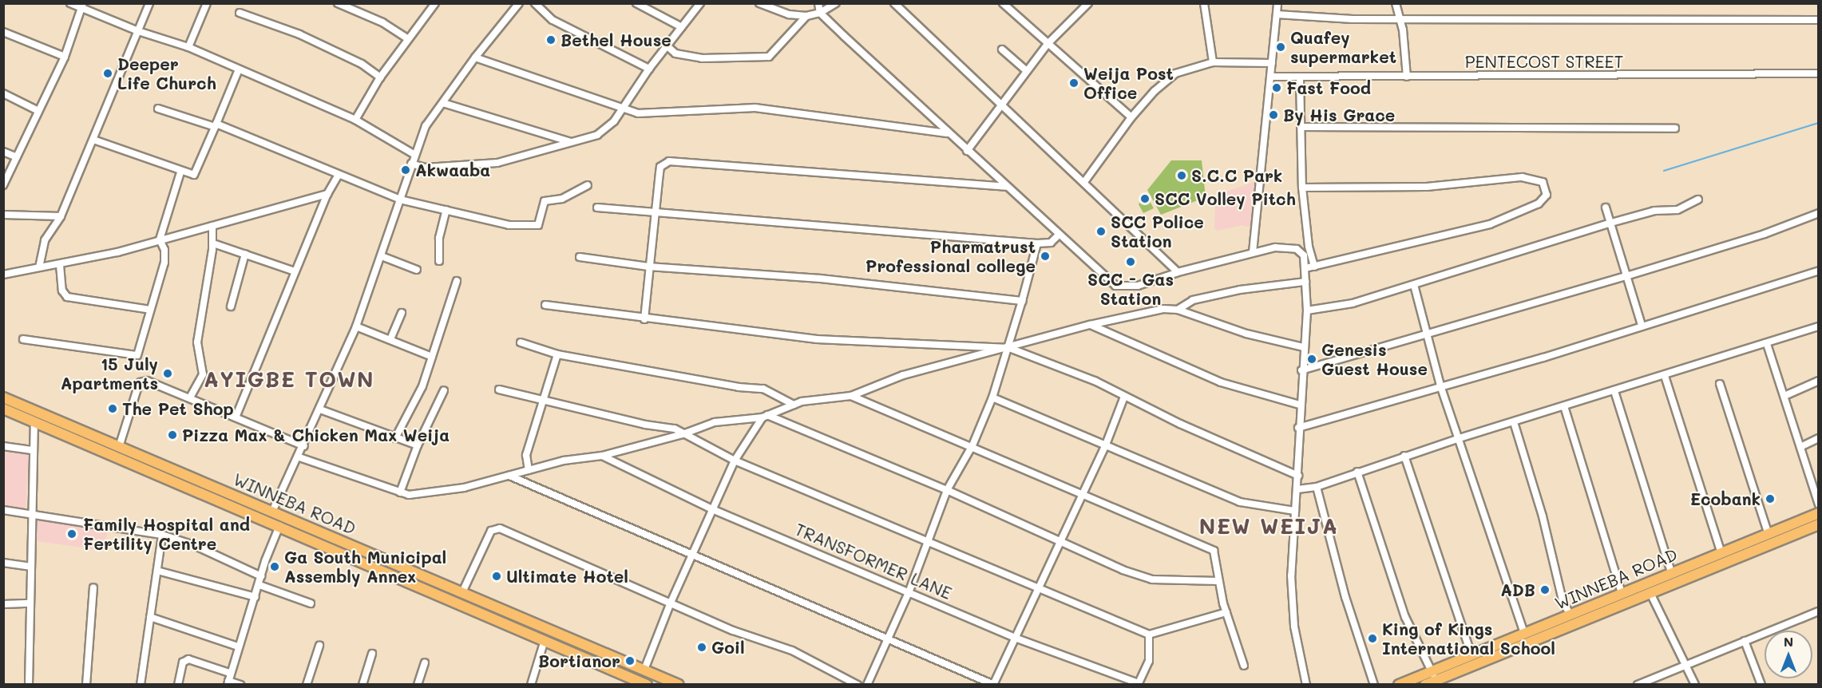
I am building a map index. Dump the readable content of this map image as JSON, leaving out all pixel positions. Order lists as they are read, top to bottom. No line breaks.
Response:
{"streets":{"highway":["WINNEBA ROAD"],"street":["PENTECOST STREET","TRANSFORMER LANE"]},"districts":["AYIGBE TOWN","NEW WEIJA"],"places":["Bethel House","Quafey supermarket","Deeper Life Church","Weija Post Office","Fast Food","By His Grace","Akwaaba","S.C.C Park","SCC Volley Pitch","SCC Police Station","Pharmatrust Professional college","SCC - Gas Station","Genesis Guest House","15 July Apartments","The Pet Shop","Pizza Max & Chicken Max Weija","Ecobank","Family Hospital and Fertility Centre","Ga South Municipal Assembly Annex","Ultimate Hotel","ADB","King of Kings International School","Goil","Bortianor"],"north":"top"}
